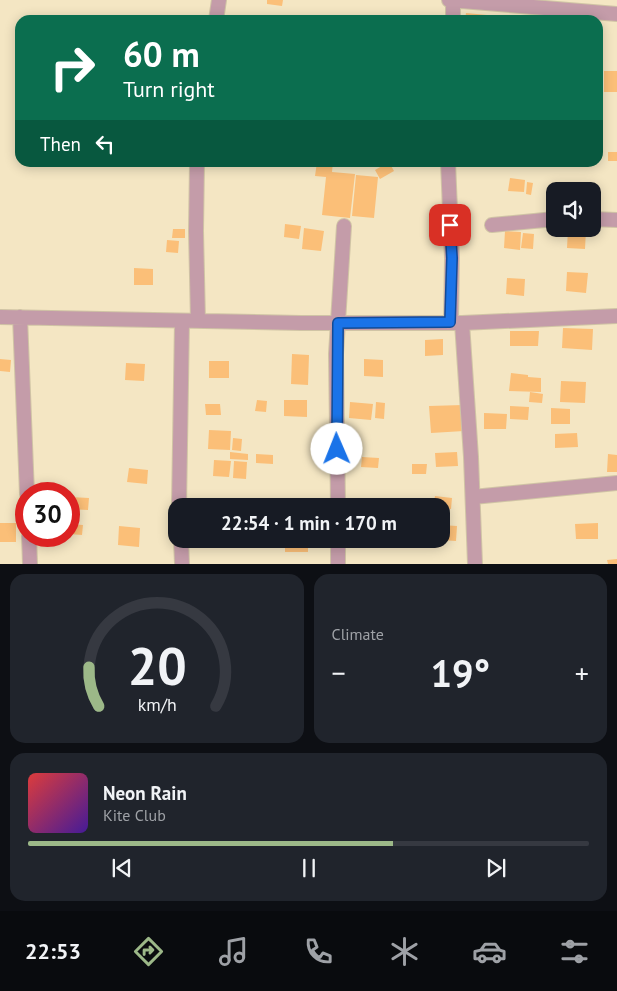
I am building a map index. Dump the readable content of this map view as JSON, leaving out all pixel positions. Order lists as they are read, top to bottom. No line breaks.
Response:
{"page":{"turn":["60 m","Turn right"],"then":"Then","limit":"30","trip":"22:54 · 1 min · 170 m","tile":"Climate","heat":["−","19°","+"],"song":["Neon Rain","Kite Club"],"tabs":"22:53","gauge":["20","km/h"]}}
